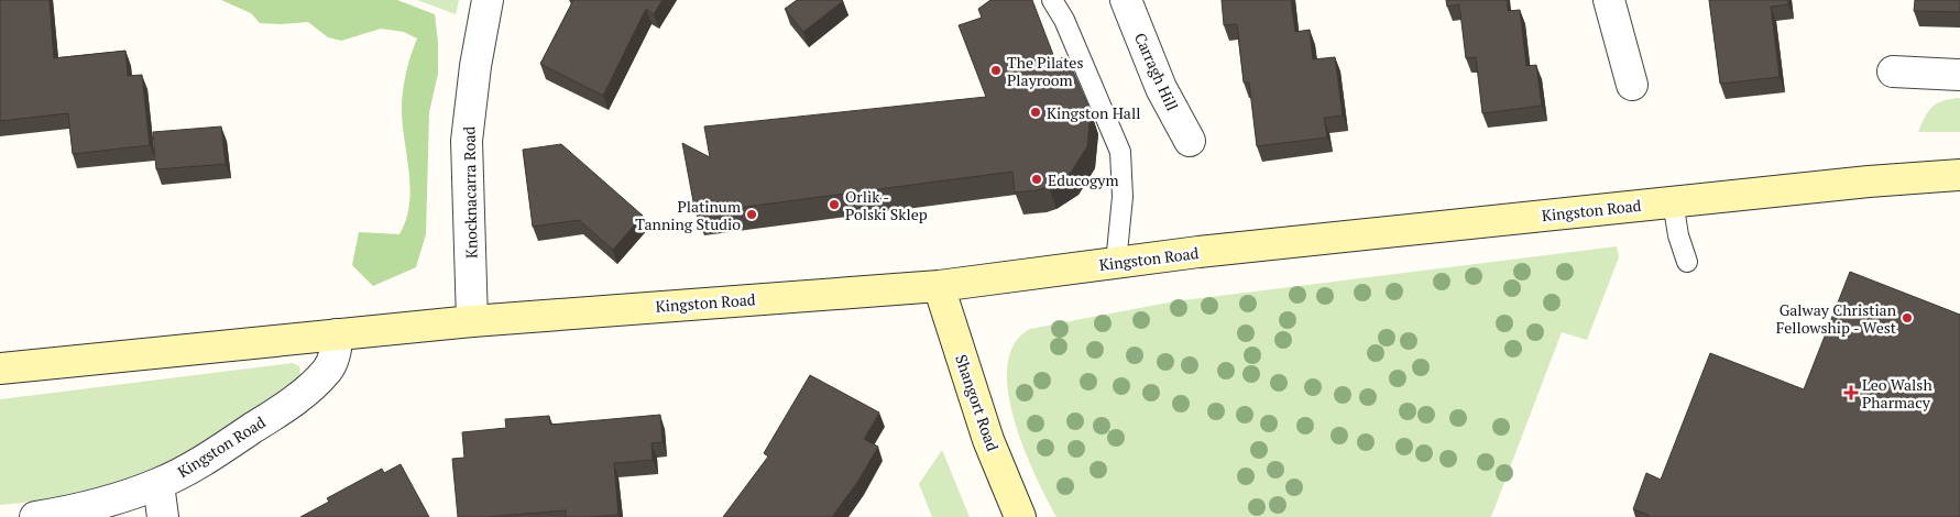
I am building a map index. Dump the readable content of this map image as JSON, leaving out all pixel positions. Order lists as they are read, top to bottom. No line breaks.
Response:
{"streets":{"main road":["Kingston Road","Shangort Road"],"street":["Carragh Hill","Knocknacarra Road"]},"crossings":[["Knocknacarra Road","Kingston Road"],["Kingston Road","Shangort Road"]],"places":{"other":["The Pilates Playroom","Kingston Hall","Educogym","Orlik - Polski Sklep","Platinum Tanning Studio","Galway Christian Fellowship - West"],"health":["Leo Walsh Pharmacy"]}}
